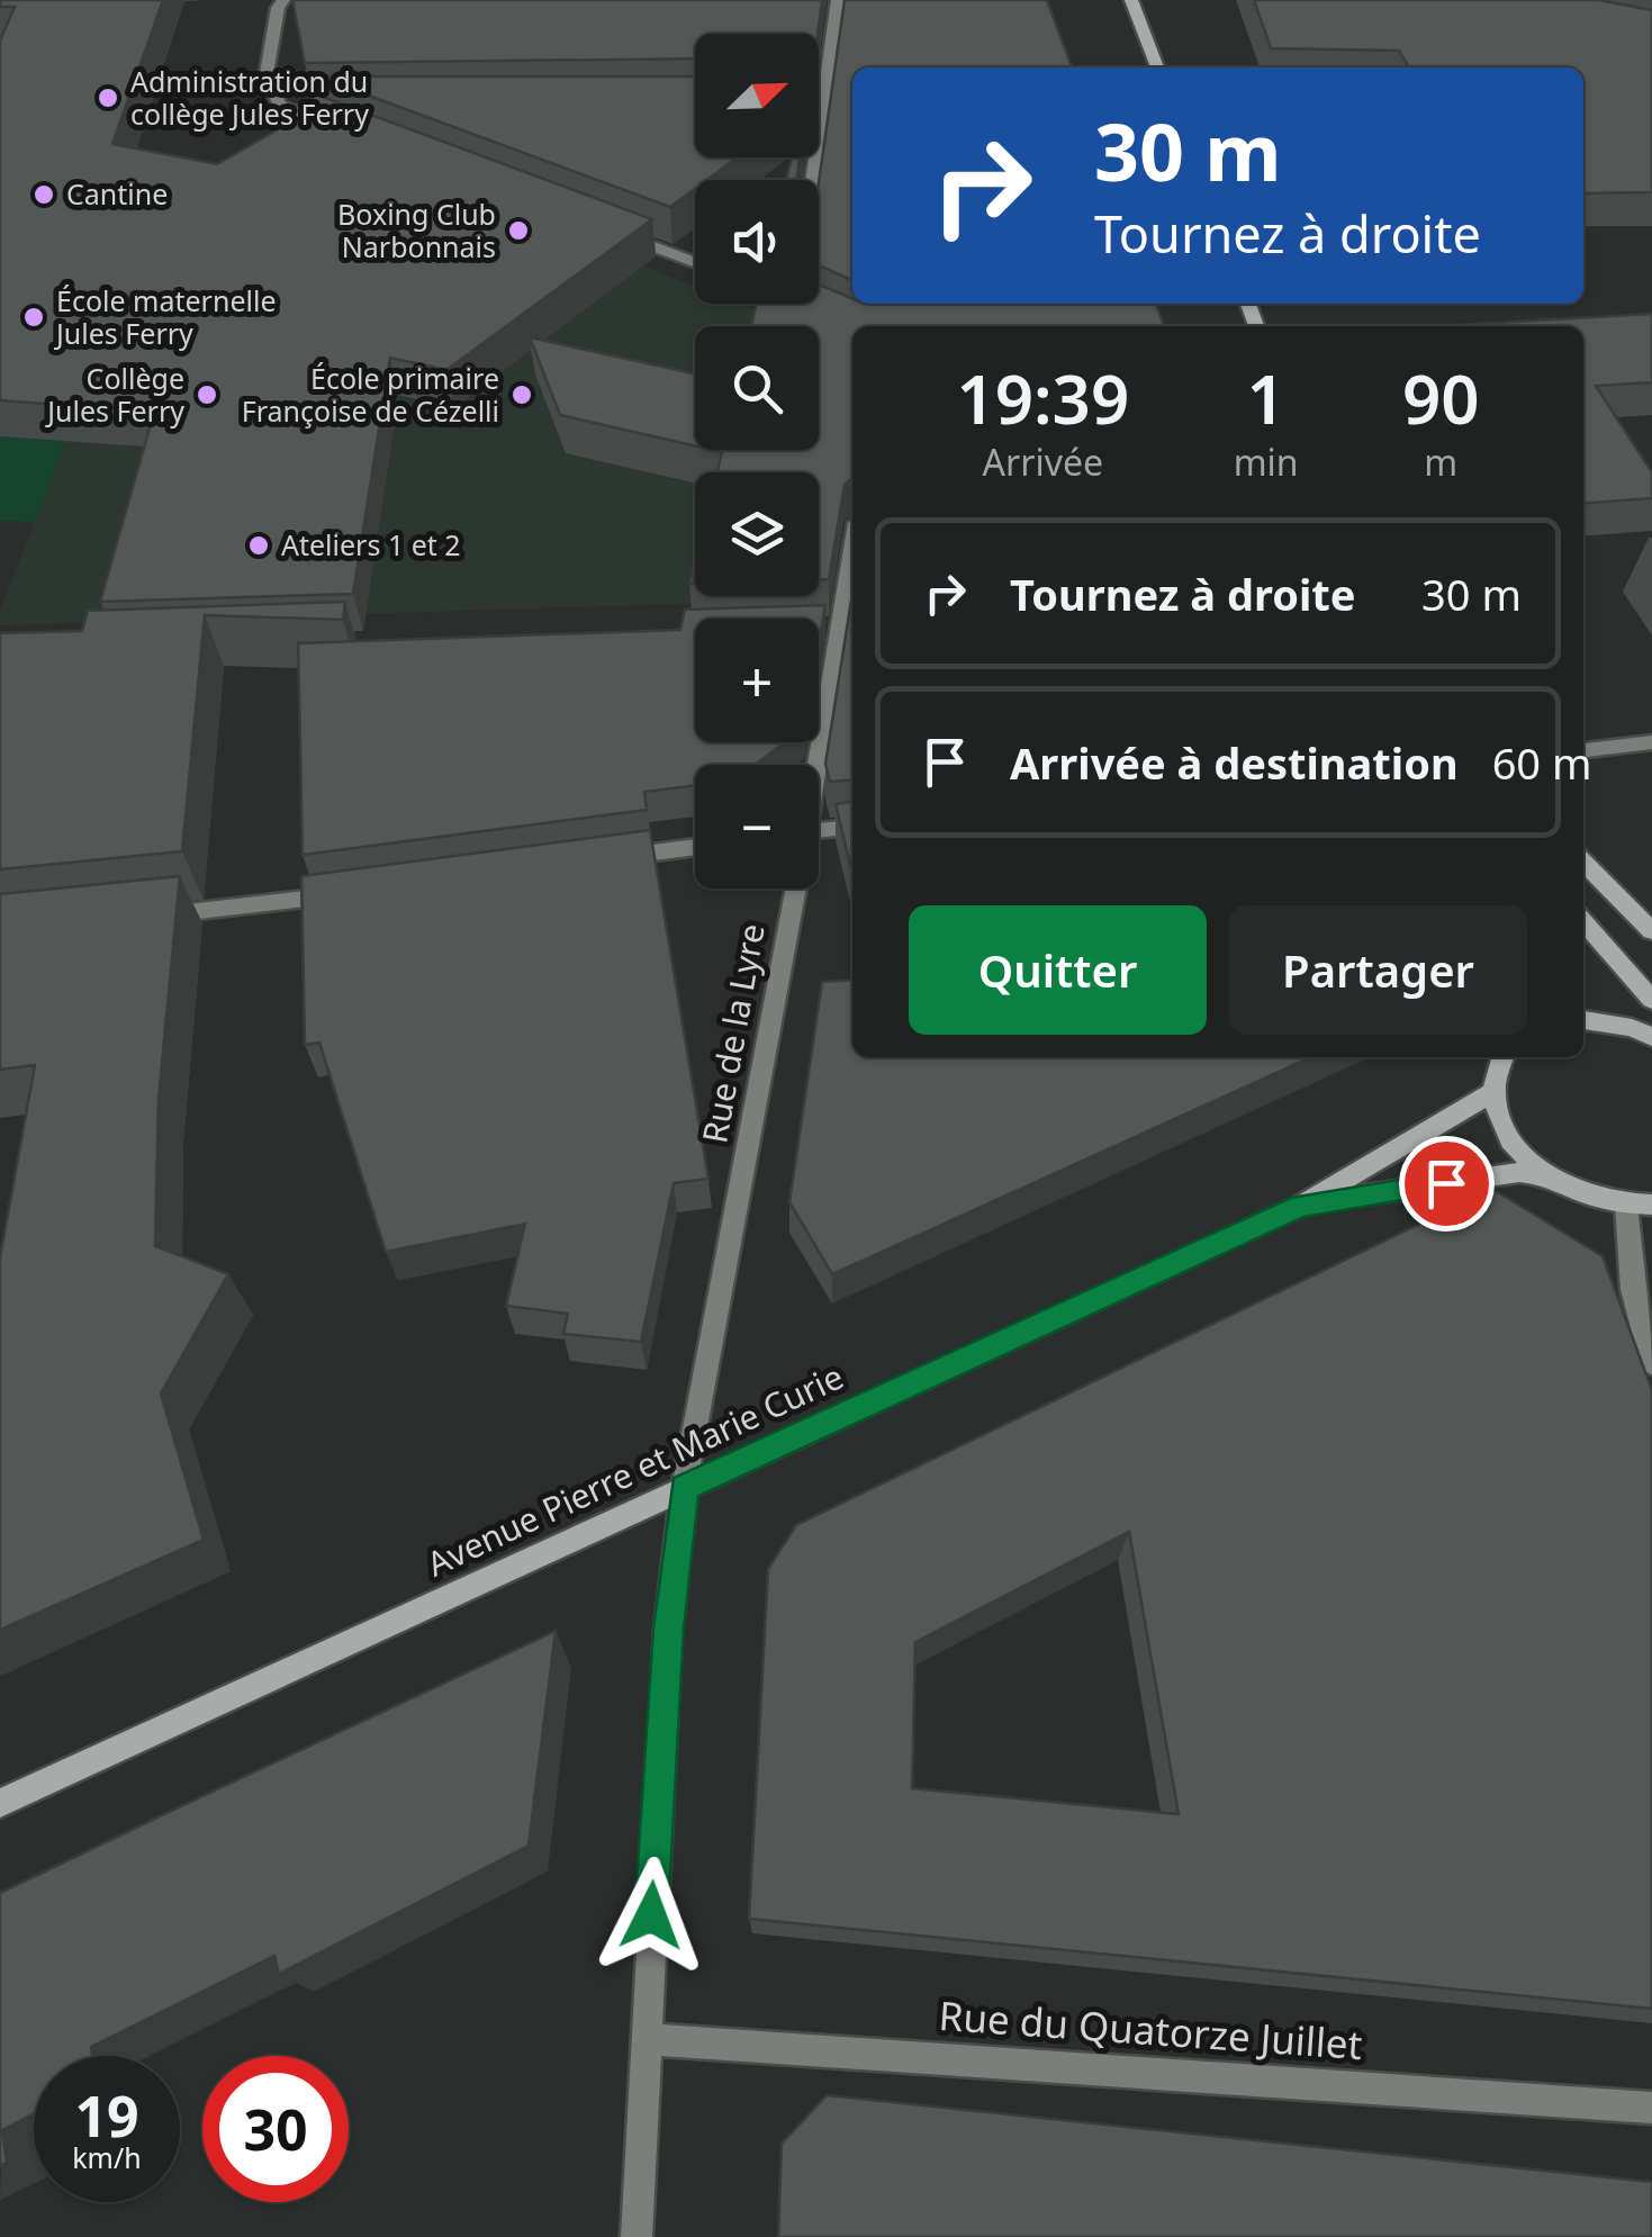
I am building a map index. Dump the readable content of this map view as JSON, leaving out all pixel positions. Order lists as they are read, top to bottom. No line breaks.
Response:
{"streets":{"street":["Rue de la Lyre","Avenue Pierre et Marie Curie","Rue du Quatorze Juillet"]},"crossings":[["Rue de la Lyre","Avenue Pierre et Marie Curie"],["Rue de la Lyre","Rue du Quatorze Juillet"]],"places":["Administration du collège Jules Ferry","Cantine","Boxing Club Narbonnais","École maternelle Jules Ferry","Collège Jules Ferry","École primaire Françoise de Cézelli","Ateliers 1 et 2"],"north":"top right","page":{"map_buttons":["+","−"],"turn":["30 m","Tournez à droite"],"eta":["19:39","Arrivée","1","min","90","m"],"list":[{"name":"Tournez à droite","value":"30 m"},{"name":"Arrivée à destination","value":"60 m"}],"buttons":["Quitter","Partager"],"speed":"19 km/h","limit":"30"}}
